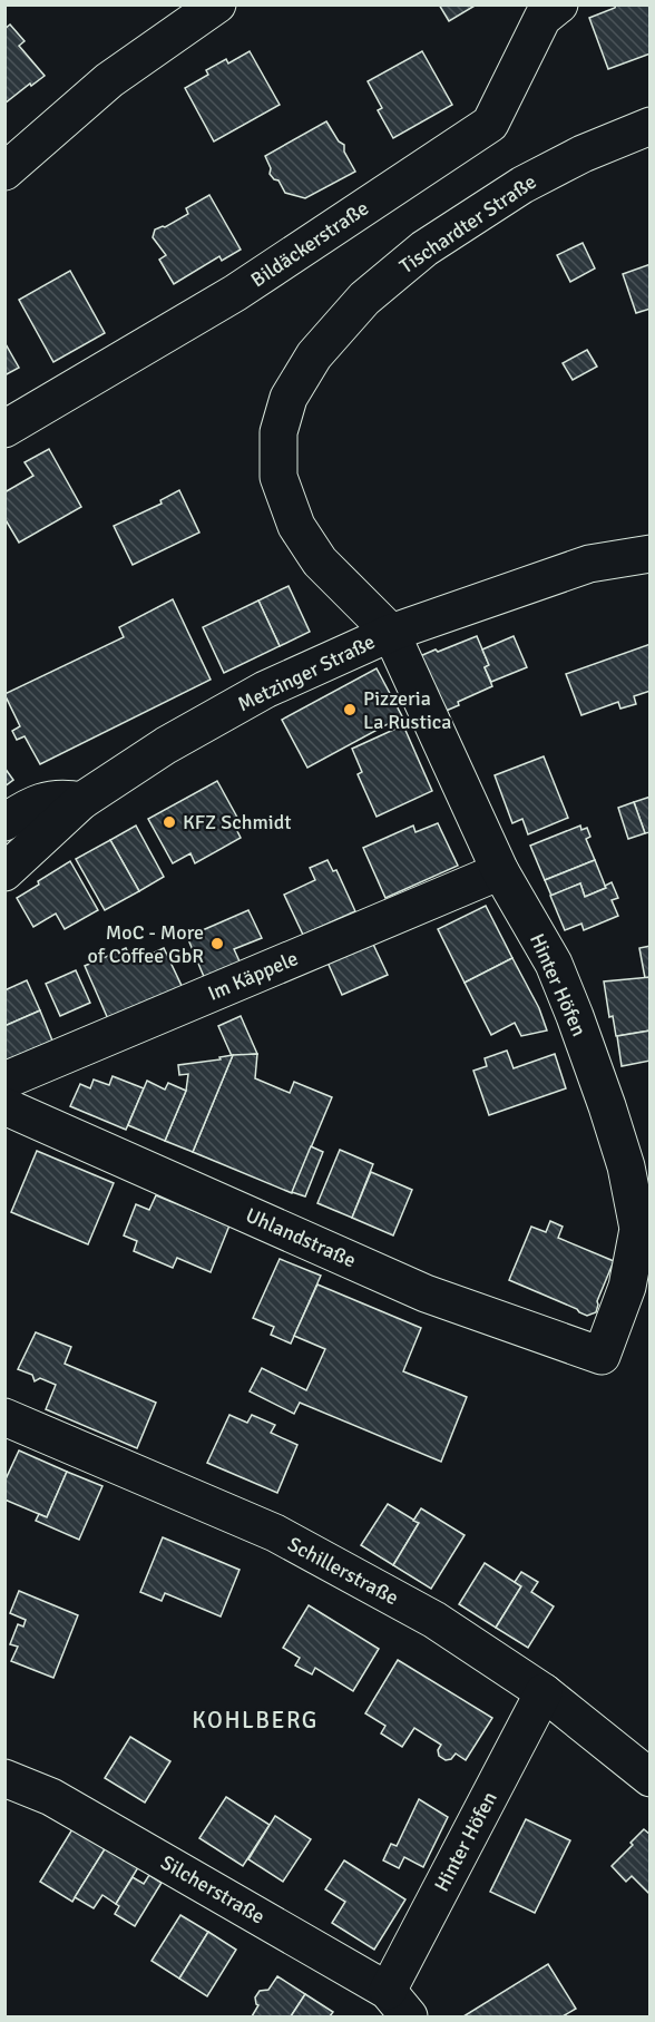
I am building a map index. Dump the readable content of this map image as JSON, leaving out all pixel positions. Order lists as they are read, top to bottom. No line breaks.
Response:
{"streets":{"street":["Tischardter Straße","Bildäckerstraße","Metzinger Straße","Im Käppele","Hinter Höfen","Uhlandstraße","Schillerstraße","Silcherstraße"]},"crossings":[["Tischardter Straße","Metzinger Straße"],["Tischardter Straße","Hinter Höfen"],["Metzinger Straße","Hinter Höfen"],["Im Käppele","Hinter Höfen"],["Hinter Höfen","Uhlandstraße"],["Hinter Höfen","Schillerstraße"],["Hinter Höfen","Silcherstraße"]],"districts":["KOHLBERG"],"places":["Pizzeria La Rustica","KFZ Schmidt","MoC - More of Coffee GbR"]}
